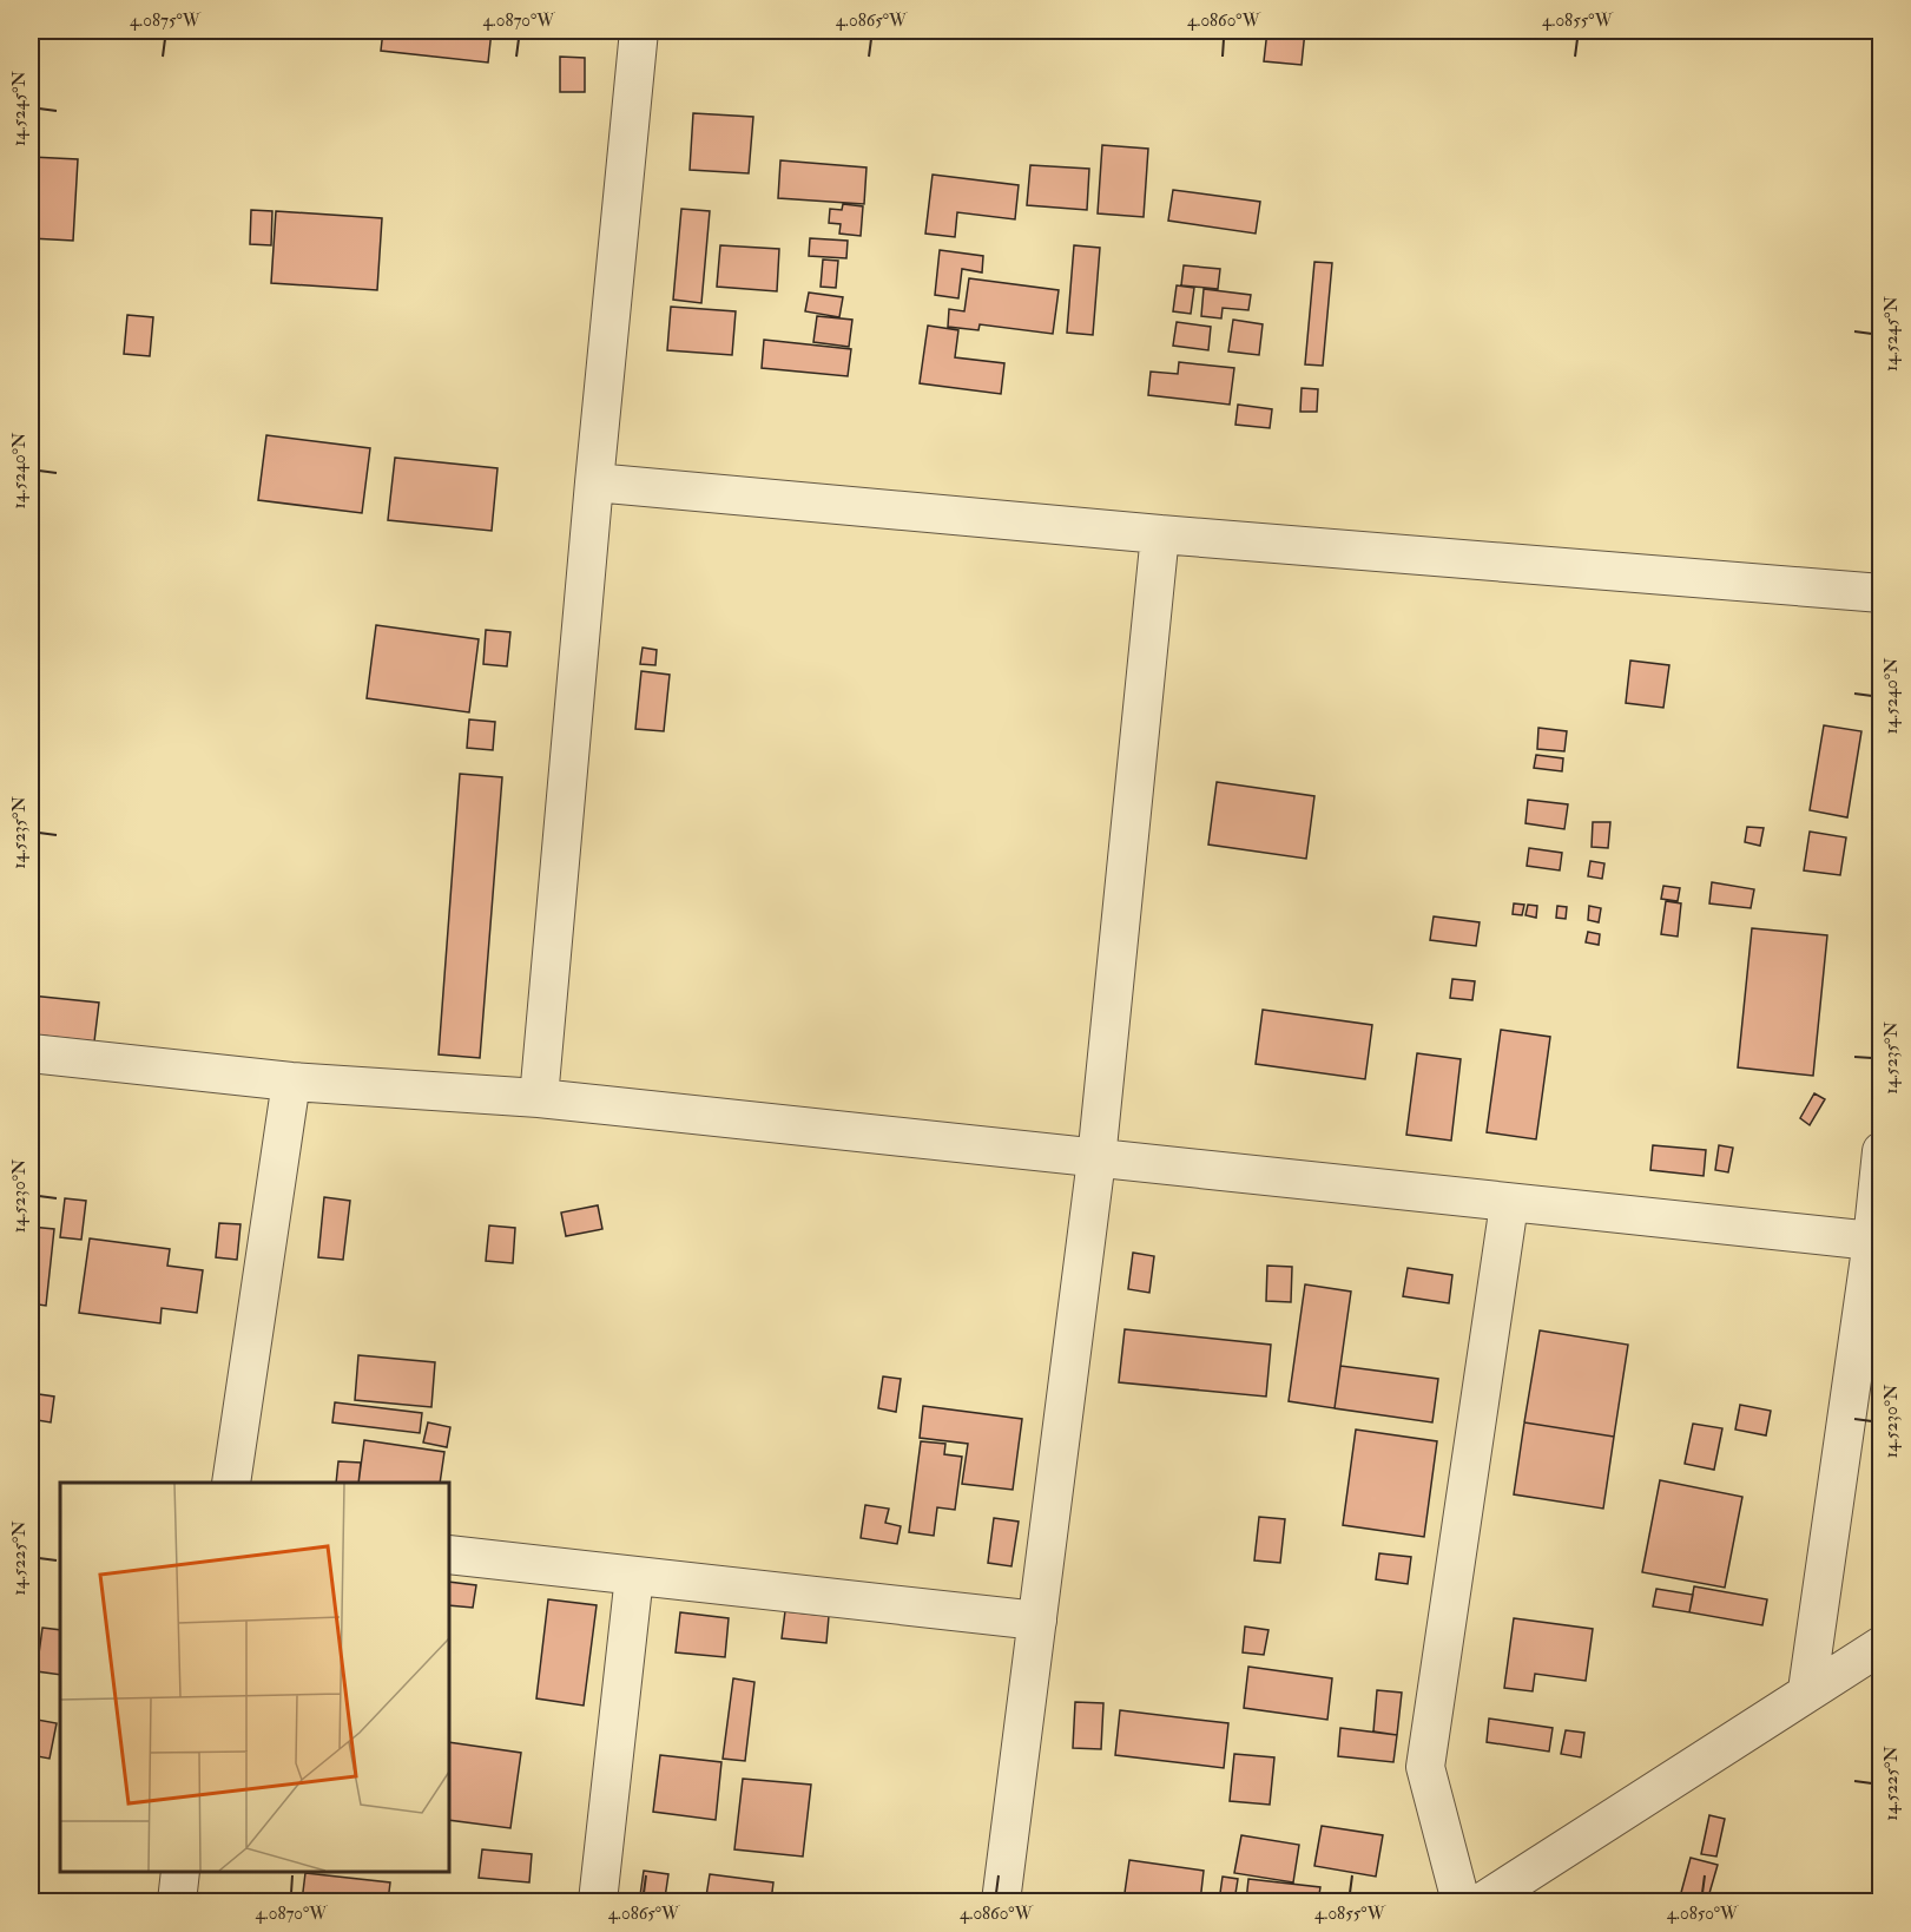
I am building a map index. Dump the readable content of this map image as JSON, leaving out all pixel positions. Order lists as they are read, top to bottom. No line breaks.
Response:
{"coordinates":["4.0875°W","4.0870°W","4.0865°W","4.0860°W","4.0855°W","14.5245°N","14.5240°N","14.5235°N","14.5230°N","14.5225°N","4.0850°W"]}
